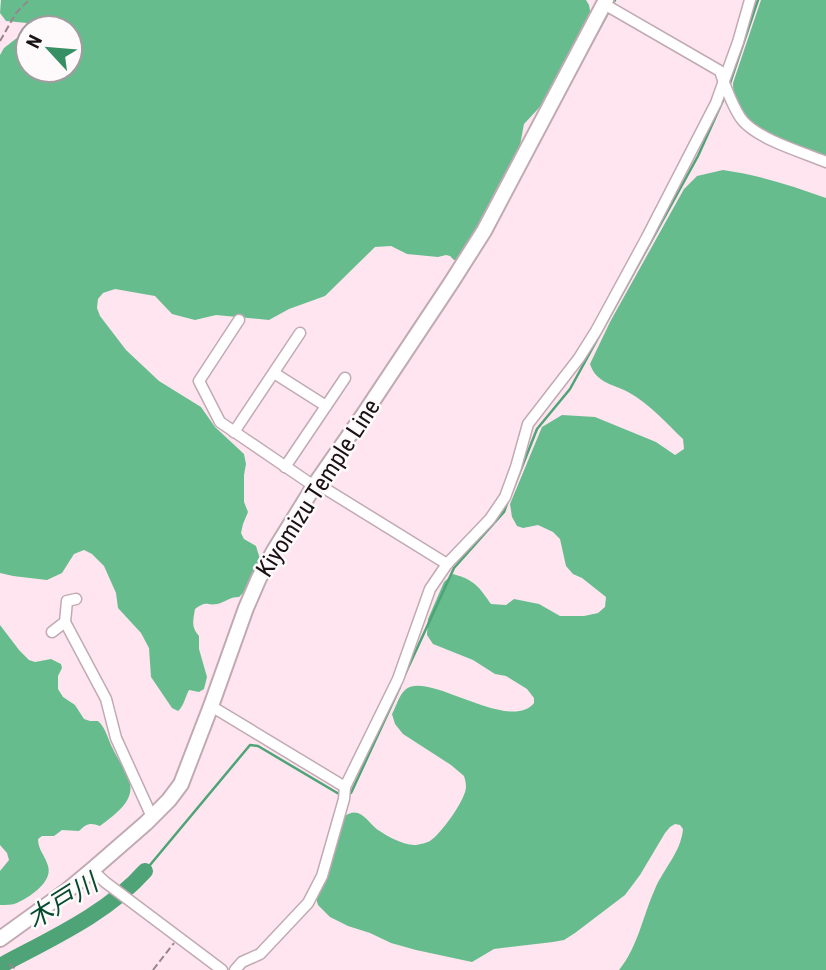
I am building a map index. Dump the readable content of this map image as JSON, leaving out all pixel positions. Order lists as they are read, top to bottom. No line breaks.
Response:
{"streets":{"main road":["Kiyomizu Temple Line"]},"water":["木戸川"],"north":"top left"}
